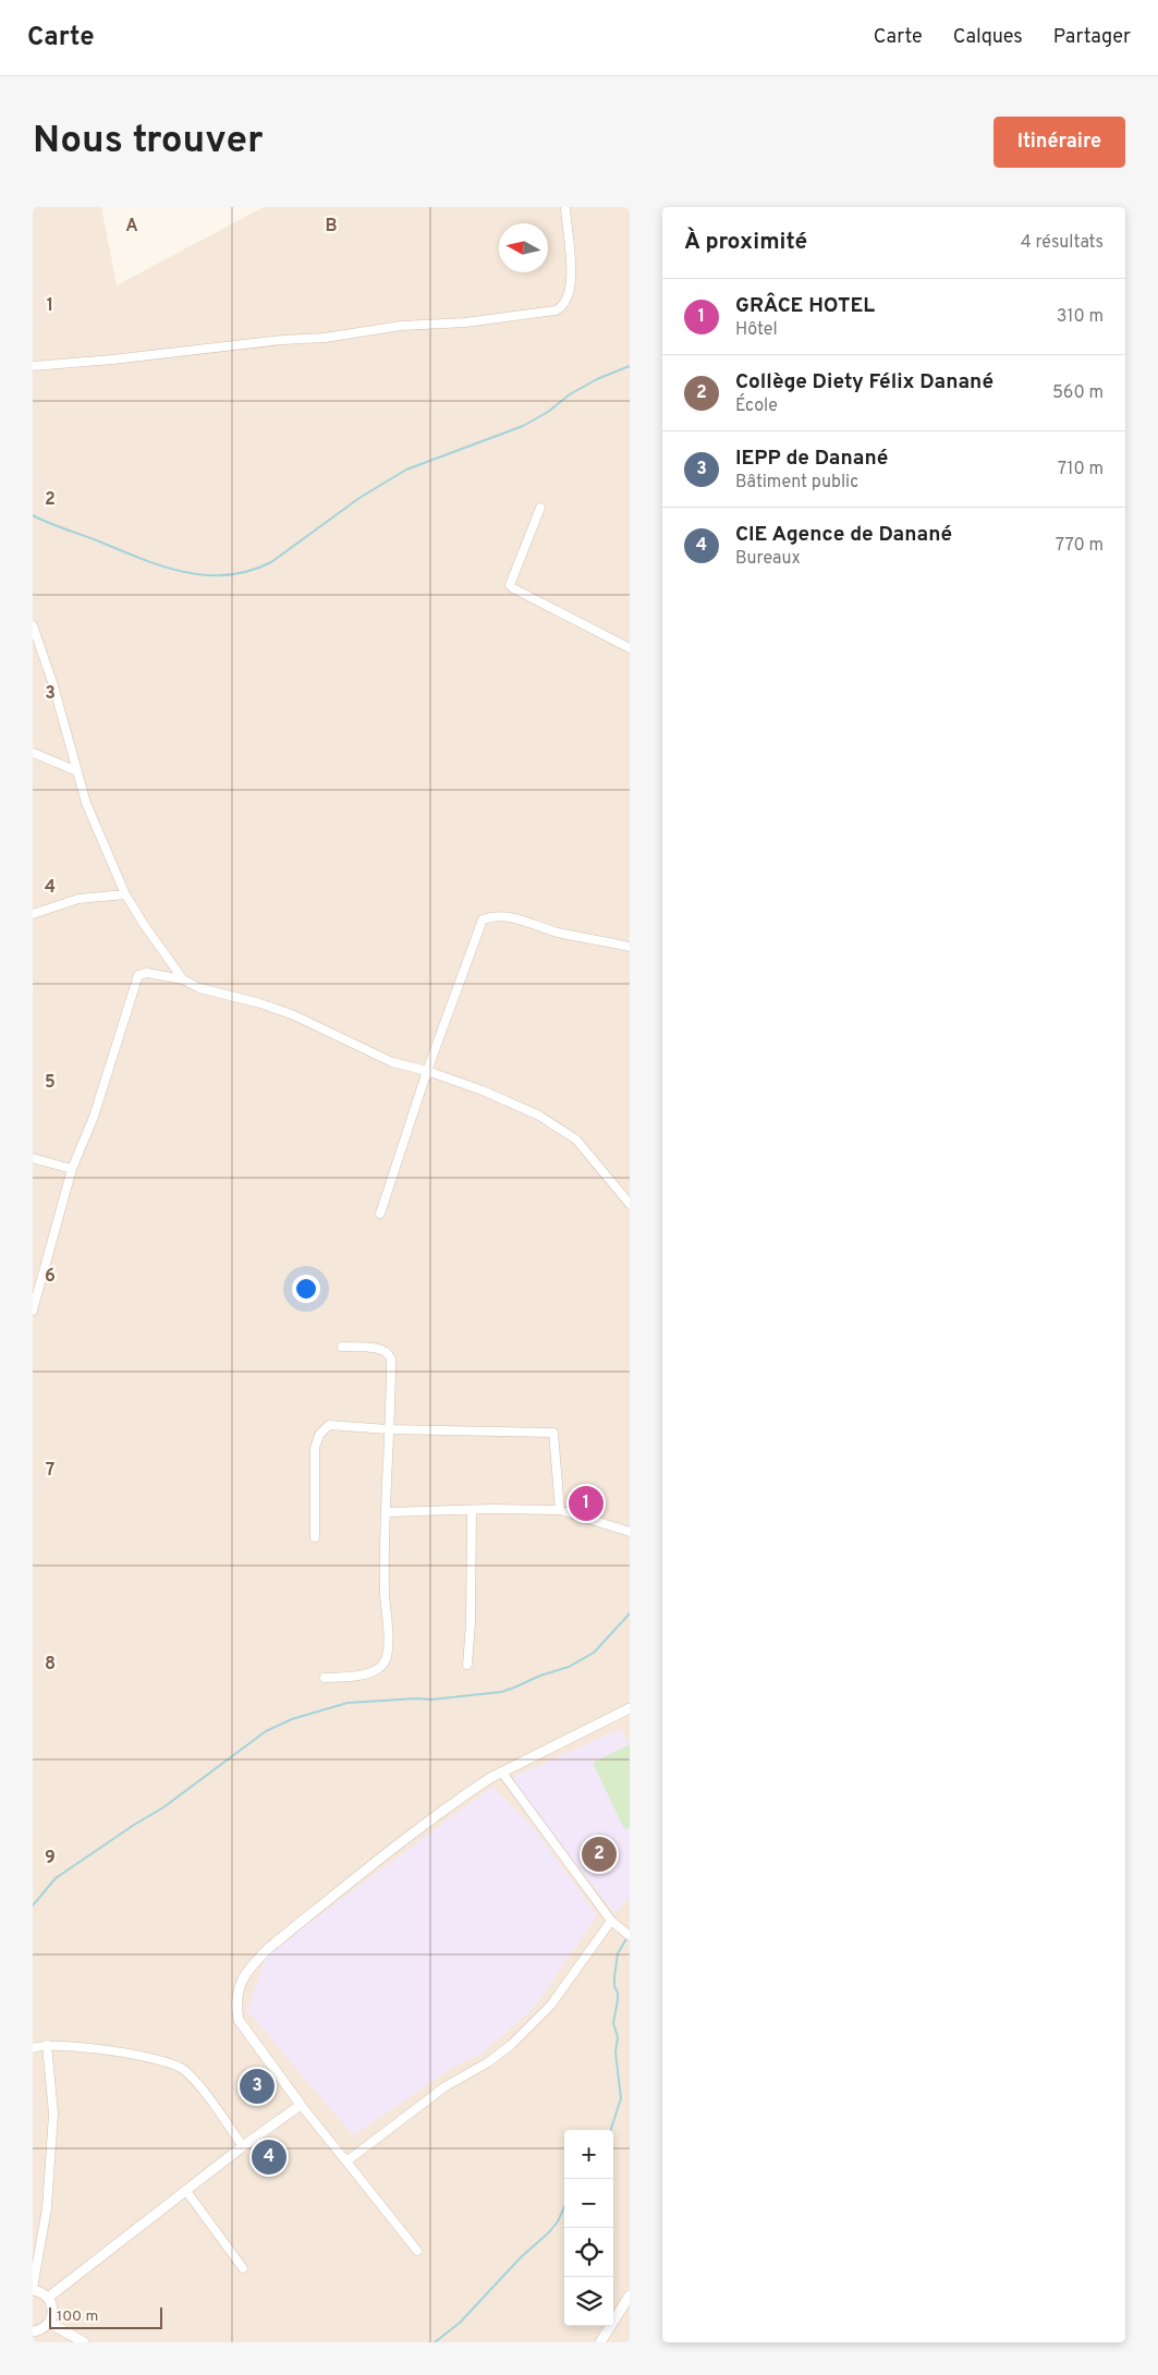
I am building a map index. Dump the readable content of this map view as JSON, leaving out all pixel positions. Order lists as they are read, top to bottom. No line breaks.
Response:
{"scale_bar":"100 m","north":"left","page":{"header":"Carte","nav":["Carte","Calques","Partager"],"buttons":"Itinéraire","title":"Nous trouver","heading":["À proximité","4 résultats"],"list":[{"mark":"1","name":"GRÂCE HOTEL","note":"Hôtel","value":"310 m"},{"mark":"2","name":"Collège Diety Félix Danané","note":"École","value":"560 m"},{"mark":"3","name":"IEPP de Danané","note":"Bâtiment public","value":"710 m"},{"mark":"4","name":"CIE Agence de Danané","note":"Bureaux","value":"770 m"}],"pins":["1","2","3","4"],"map_buttons":["+","−"],"scale":"100 m"},"grid":{"columns":["A","B"],"rows":["1","2","3","4","5","6","7","8","9"]}}
